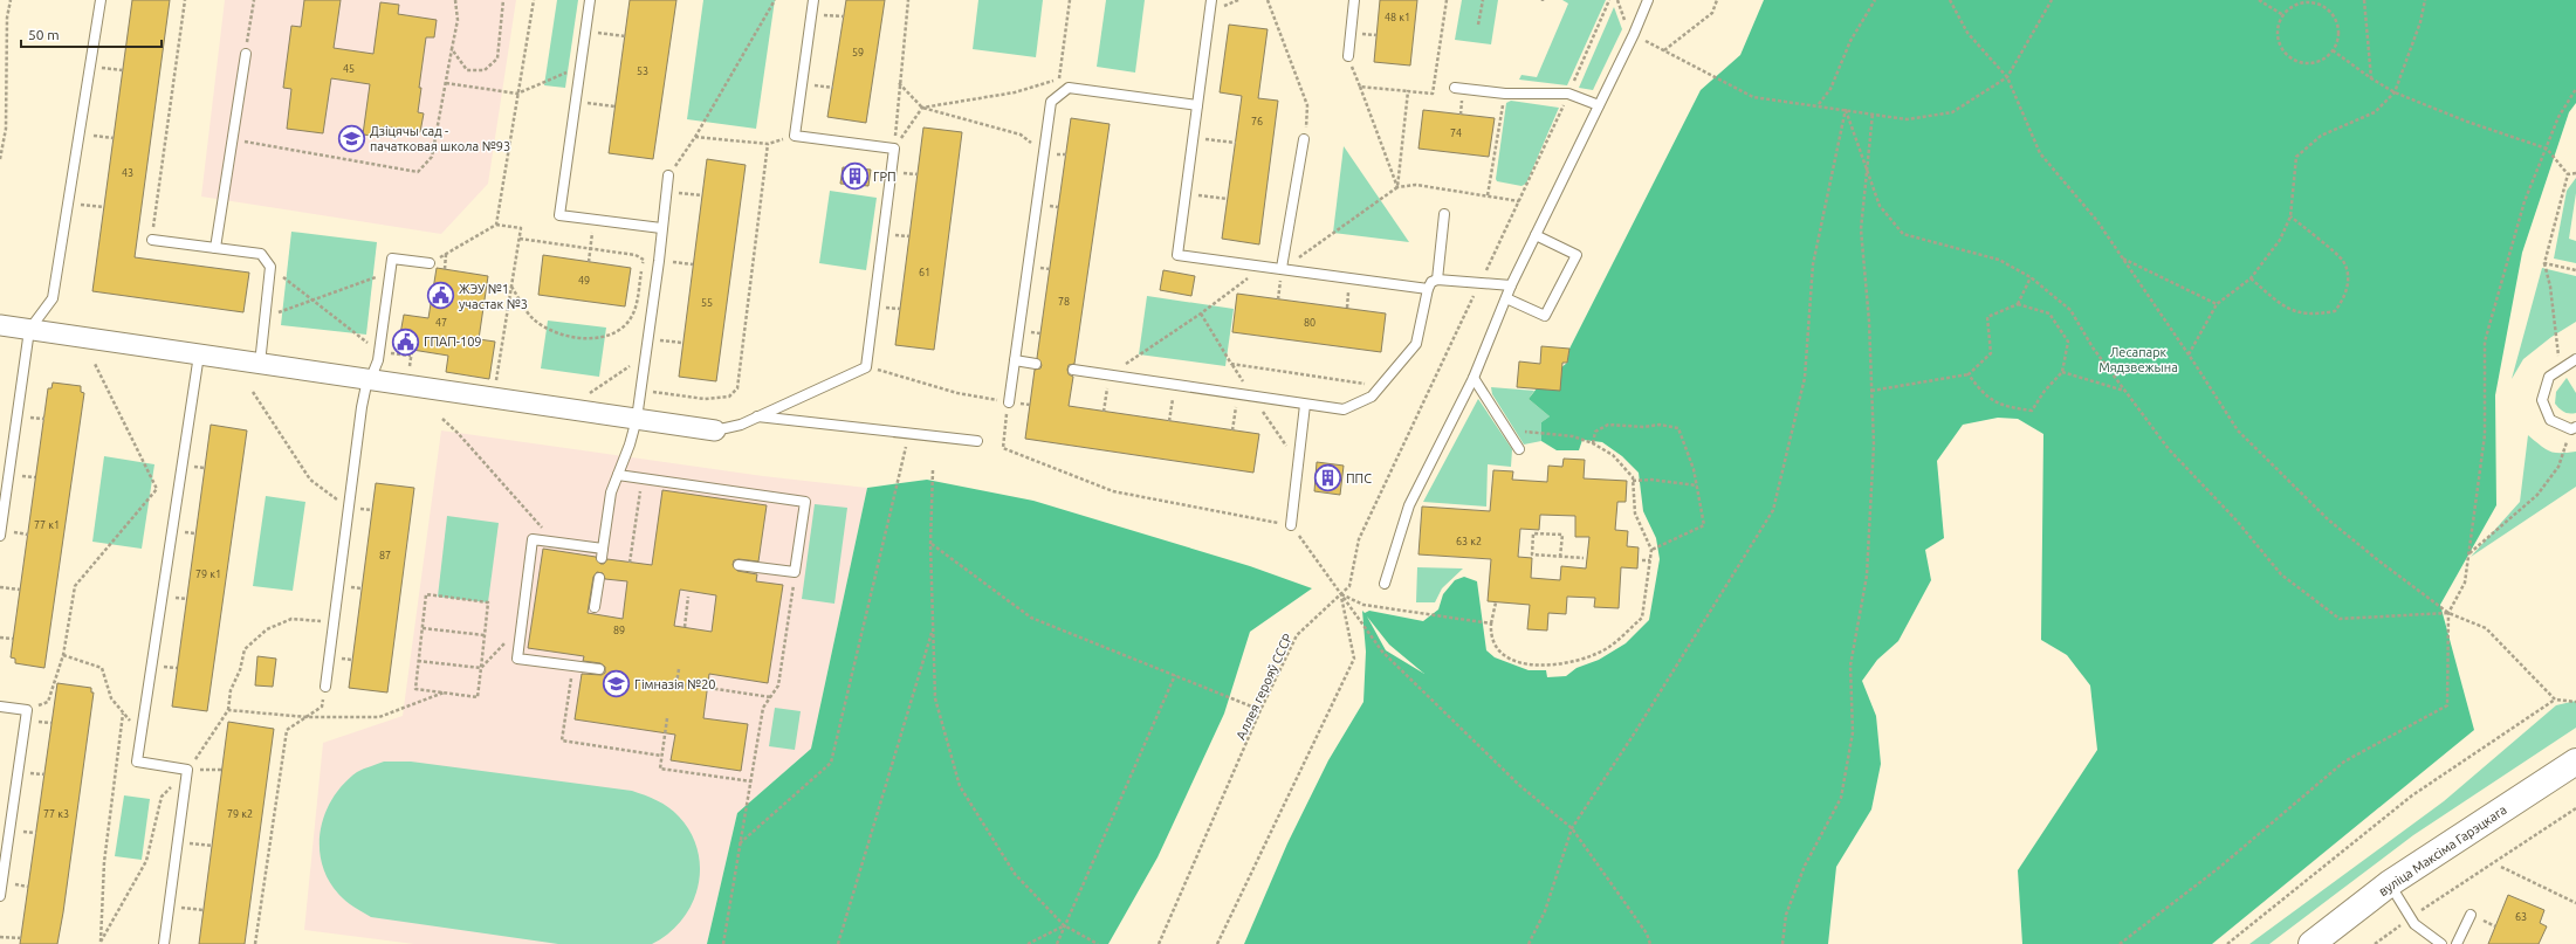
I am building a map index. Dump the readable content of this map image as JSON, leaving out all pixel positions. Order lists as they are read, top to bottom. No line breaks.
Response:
{"streets":{"main road":["вуліца Максіма Гарэцкага"],"path":["Аллея герояў СССР"]},"parks":["Лесапарк Мядзвежына"],"places":{"school or university":["Дзіцячы сад - пачатковая школа №93","Гімназія №20"],"building":["ГРП","ППС"],"public building":["ЖЭУ №1 участак №3","ГПАП-109"]},"house_numbers":["48 к1","59","45","53","76","74","43","61","49","78","55","47","80","77 к1","63 к2","87","79 к1","89","77 к3","79 к2","63"],"scale_bar":"50 m"}
